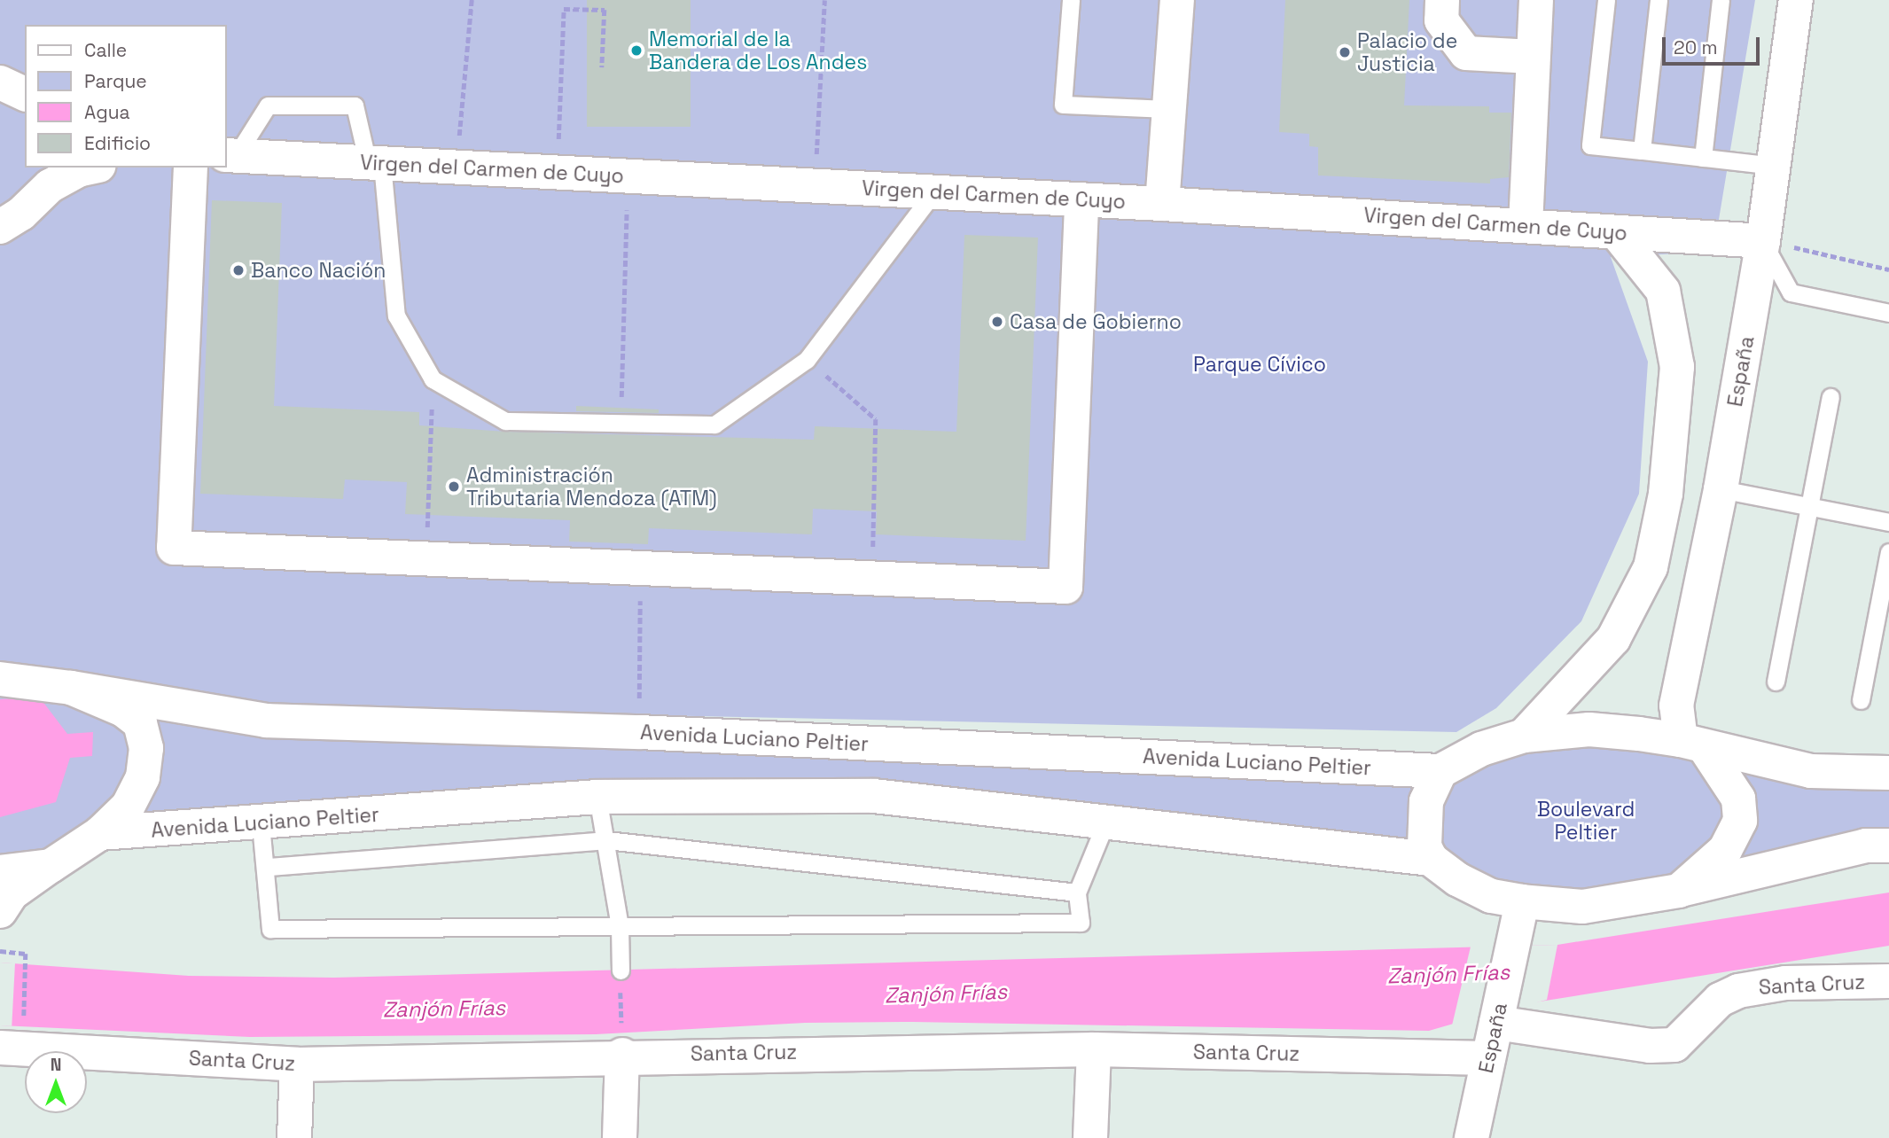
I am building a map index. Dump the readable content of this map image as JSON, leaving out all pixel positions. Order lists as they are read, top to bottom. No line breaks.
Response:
{"streets":{"street":["Virgen del Carmen de Cuyo","España","Avenida Luciano Peltier","Santa Cruz"]},"crossings":[["Virgen del Carmen de Cuyo","España"],["España","Santa Cruz"]],"water":["Zanjón Frías"],"parks":["Parque Cívico","Boulevard Peltier"],"places":["Memorial de la Bandera de Los Andes","Palacio de Justicia","Banco Nación","Casa de Gobierno","Administración Tributaria Mendoza (ATM)"],"legend":["Calle","Parque","Agua","Edificio"],"scale_bar":"20 m","north":"top"}
